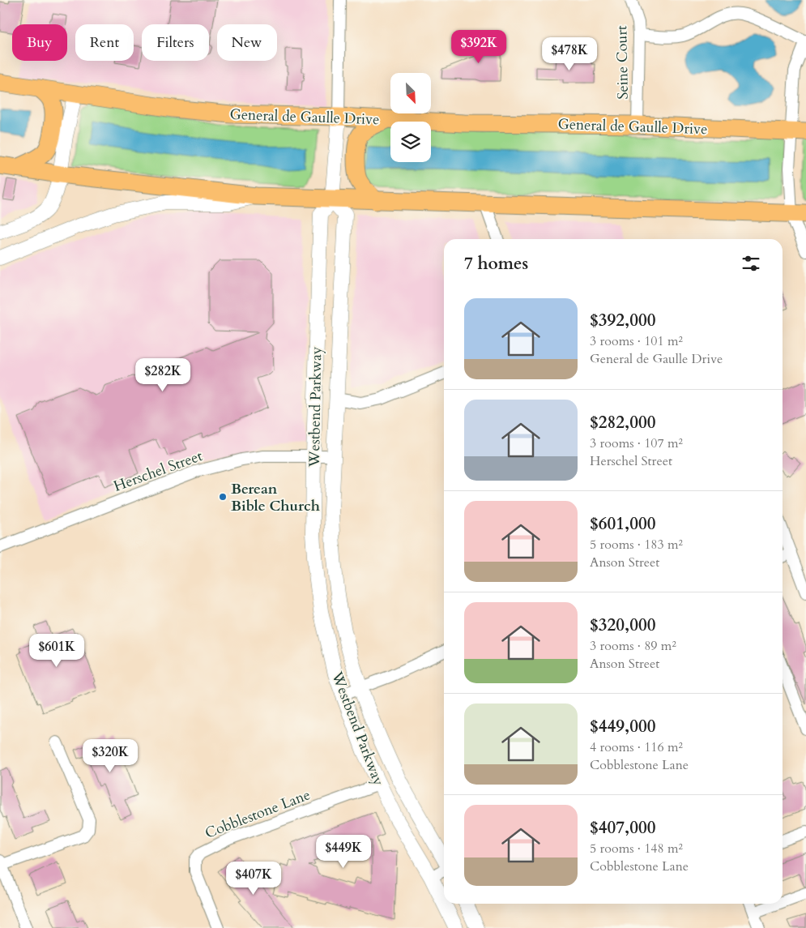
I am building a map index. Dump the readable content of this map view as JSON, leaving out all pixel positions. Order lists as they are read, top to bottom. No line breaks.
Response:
{"streets":{"main road":["General de Gaulle Drive"],"street":["Seine Court","Westbend Parkway","Herschel Street","Cobblestone Lane"]},"crossings":[["Seine Court","General de Gaulle Drive"],["Westbend Parkway","Herschel Street"],["Westbend Parkway","Cobblestone Lane"]],"places":["Berean Bible Church"],"north":"bottom right","page":{"chip":["Buy","Rent","Filters","New"],"price":["$392K","$478K","$282K","$601K","$320K","$449K","$407K"],"heading":"7 homes","list":[{"name":"$392,000","note":"3 rooms · 101 m² · General de Gaulle Drive"},{"name":"$282,000","note":"3 rooms · 107 m² · Herschel Street"},{"name":"$601,000","note":"5 rooms · 183 m² · Anson Street"},{"name":"$320,000","note":"3 rooms · 89 m² · Anson Street"},{"name":"$449,000","note":"4 rooms · 116 m² · Cobblestone Lane"},{"name":"$407,000","note":"5 rooms · 148 m² · Cobblestone Lane"}]}}
